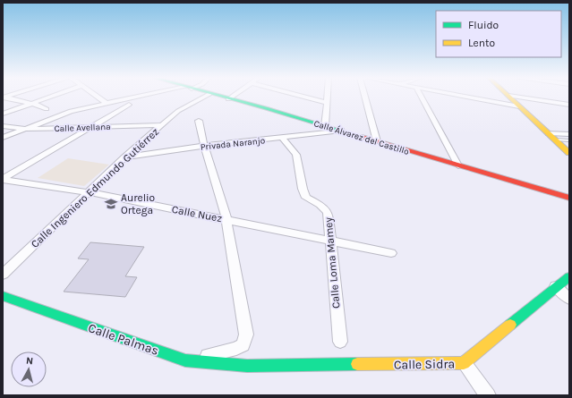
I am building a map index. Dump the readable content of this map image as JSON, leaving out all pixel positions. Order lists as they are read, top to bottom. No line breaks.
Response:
{"streets":{"street":["Calle Avellana","Calle Álvarez del Castillo","Privada Naranjo","Calle Ingeniero Edmundo Gutiérrez","Calle Nuez","Calle Loma Mamey","Calle Palmas","Calle Sidra"]},"crossings":[["Calle Avellana","Calle Ingeniero Edmundo Gutiérrez"],["Calle Álvarez del Castillo","Privada Naranjo"],["Privada Naranjo","Calle Ingeniero Edmundo Gutiérrez"],["Privada Naranjo","Calle Loma Mamey"],["Calle Ingeniero Edmundo Gutiérrez","Calle Nuez"],["Calle Nuez","Calle Loma Mamey"],["Calle Palmas","Calle Sidra"]],"places":{"school or university":["Aurelio Ortega"]},"legend":["Fluido","Lento"],"north":"top"}
